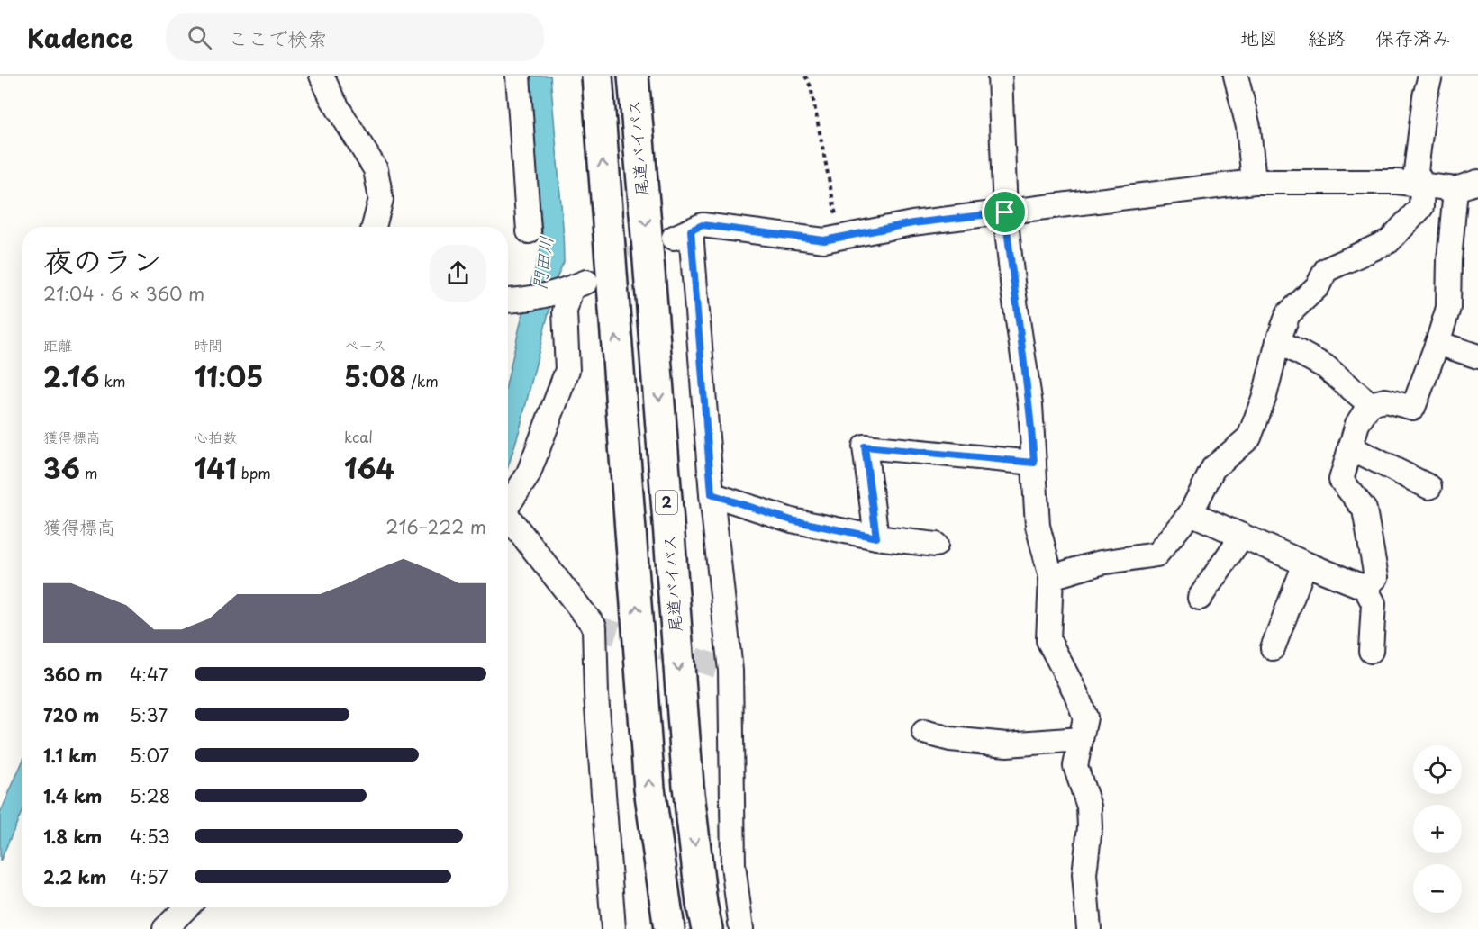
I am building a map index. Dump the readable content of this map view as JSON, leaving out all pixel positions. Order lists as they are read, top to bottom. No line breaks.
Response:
{"streets":{"highway":["尾道バイパス","2"]},"water":["門田川"],"page":{"header":"Kadence","search":"ここで検索","nav":["地図","経路","保存済み"],"heading":["夜のラン","21:04 · 6 × 360 m"],"stats":[["距離","2.16 km"],["時間","11:05"],["ペース","5:08 /km"],["獲得標高","36 m"],["心拍数","141 bpm"],["kcal","164"]],"chart":["獲得標高","216–222 m"],"list":[{"name":"360 m","note":"4:47"},{"name":"720 m","note":"5:37"},{"name":"1.1 km","note":"5:07"},{"name":"1.4 km","note":"5:28"},{"name":"1.8 km","note":"4:53"},{"name":"2.2 km","note":"4:57"}],"map_buttons":["+","−"]}}
